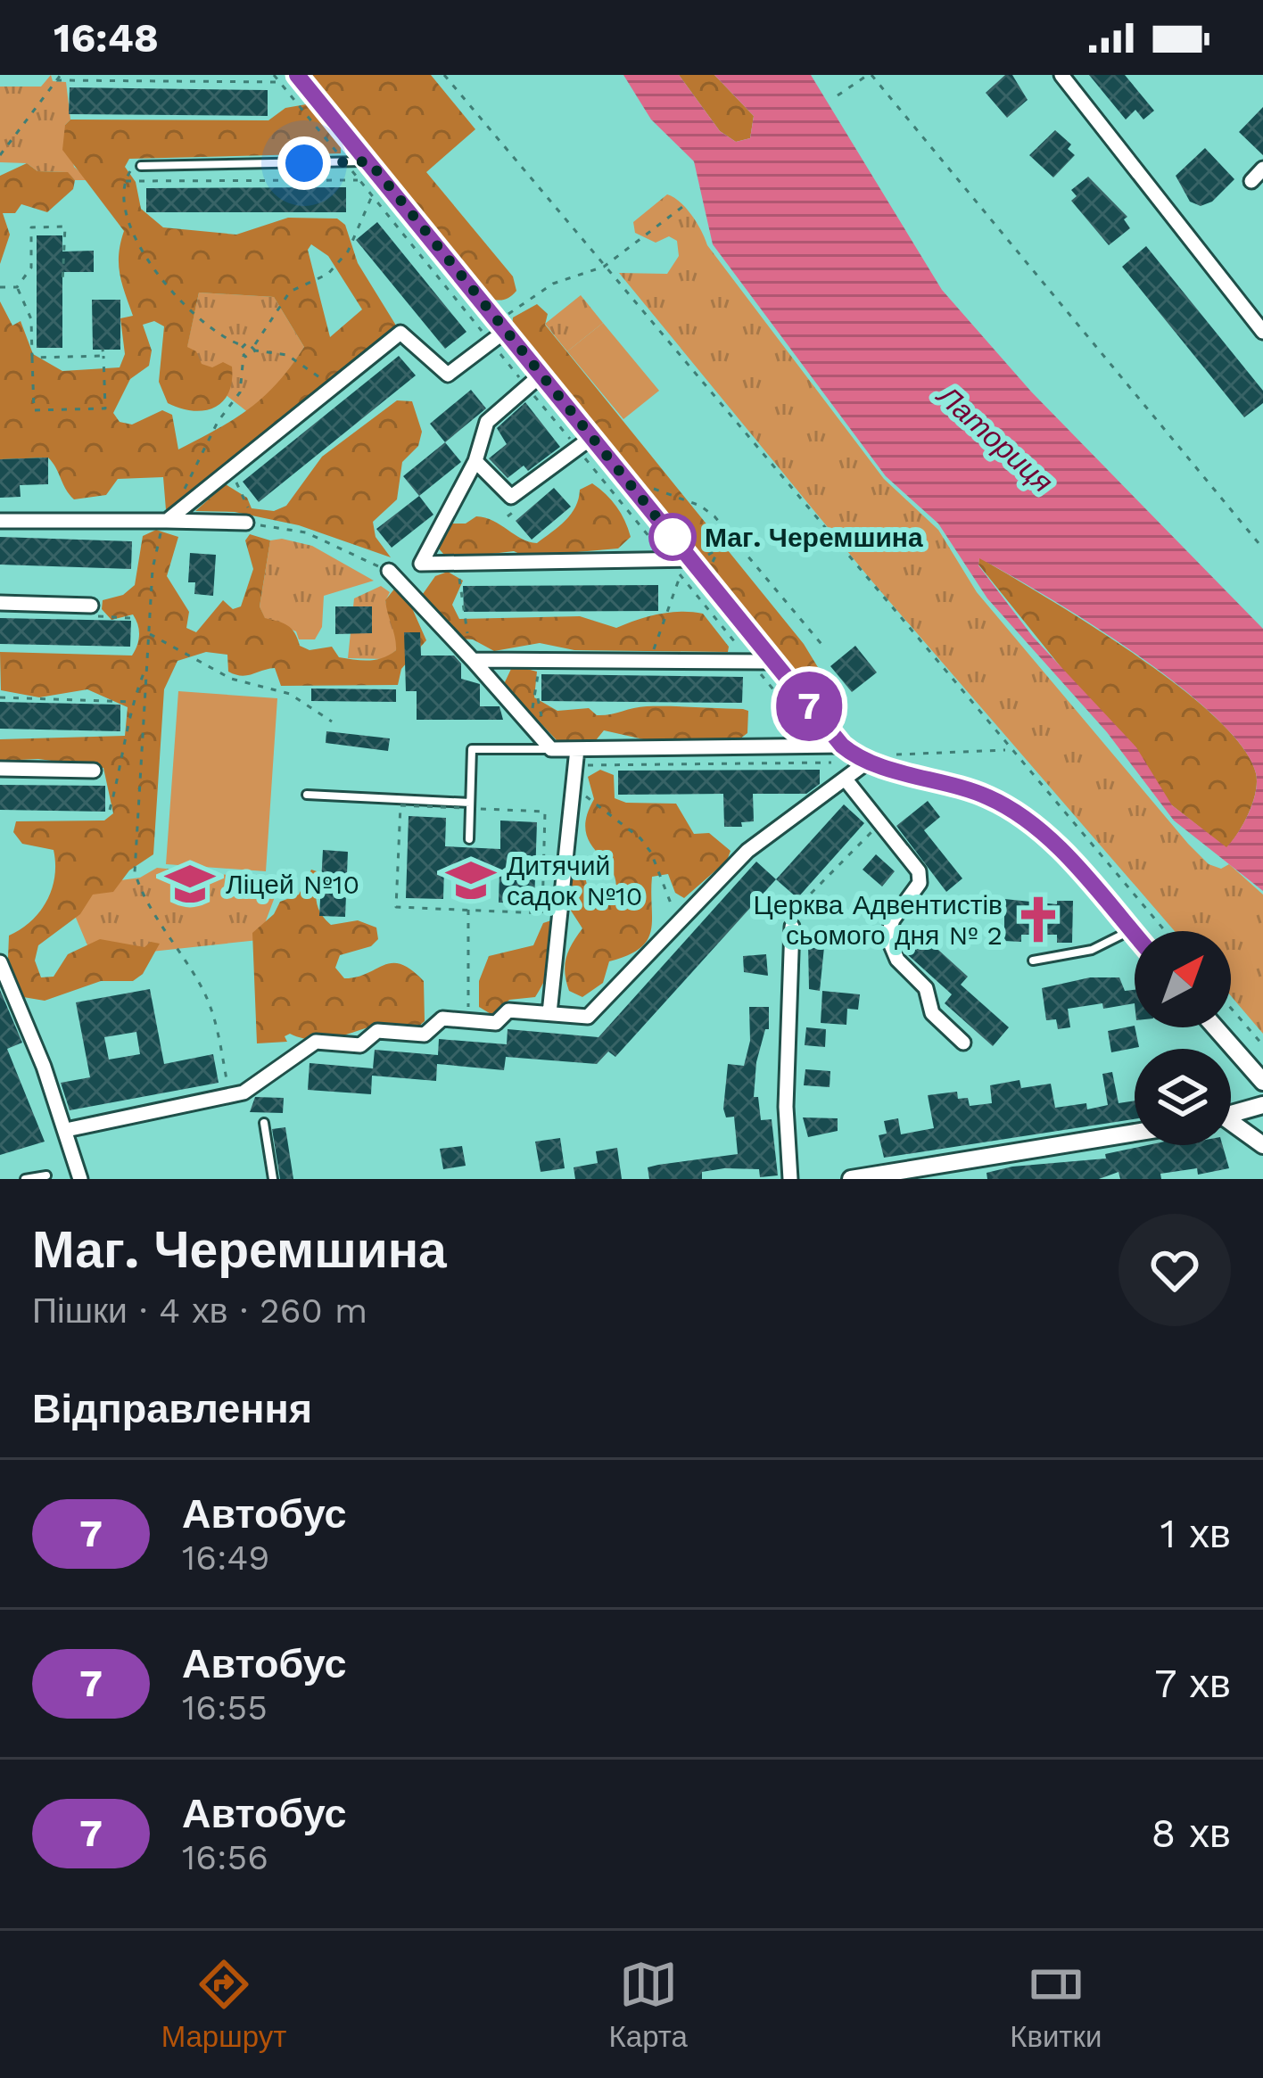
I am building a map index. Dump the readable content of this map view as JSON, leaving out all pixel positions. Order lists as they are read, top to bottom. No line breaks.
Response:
{"water":["Латориця"],"places":{"other":["Маг. Черемшина"],"school or university":["Дитячий садок №10","Ліцей №10"],"church":["Церква Адвентистів сьомого дня № 2"]},"lines":["bus line 7"],"north":"top right","page":{"status":"16:48","on_map":"7","heading":[["Маг. Черемшина","Пішки · 4 хв · 260 m"],"Відправлення"],"list":[{"mark":"7","name":"Автобус","note":"16:49","value":"1 хв"},{"mark":"7","name":"Автобус","note":"16:55","value":"7 хв"},{"mark":"7","name":"Автобус","note":"16:56","value":"8 хв"}],"tabs":["Маршрут","Карта","Квитки"]}}
